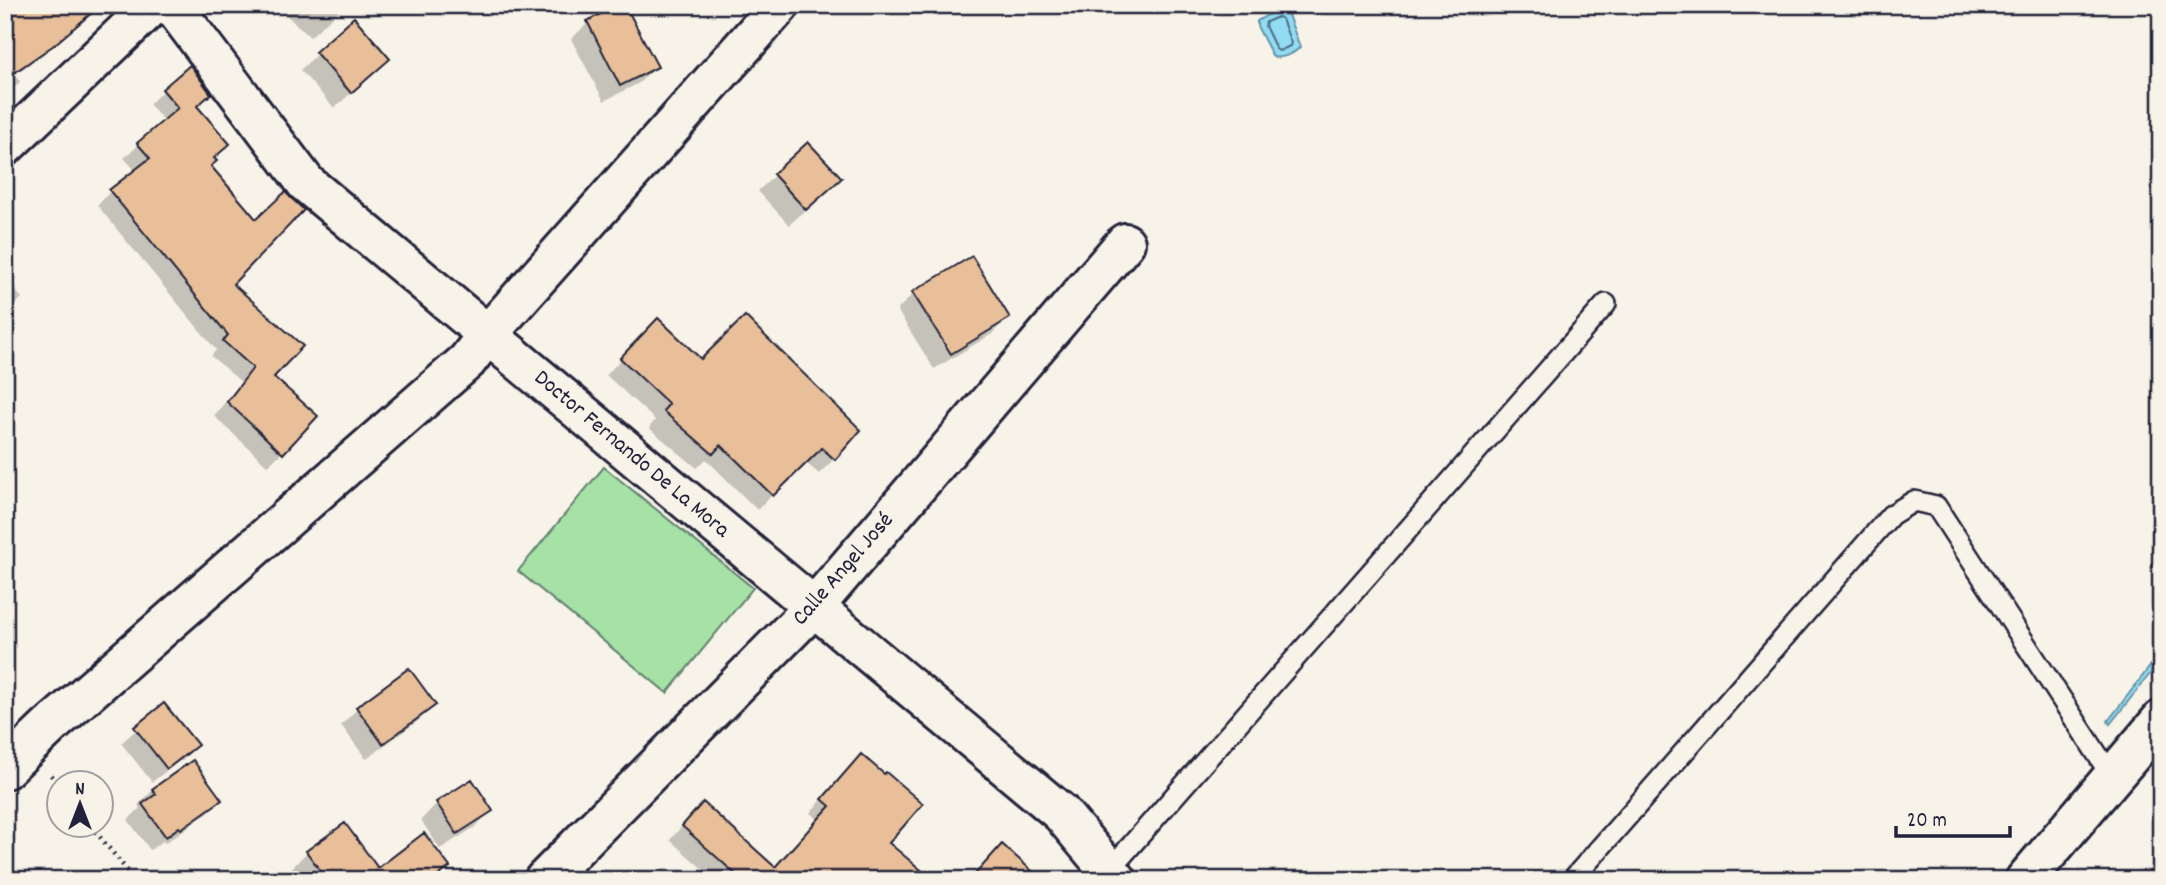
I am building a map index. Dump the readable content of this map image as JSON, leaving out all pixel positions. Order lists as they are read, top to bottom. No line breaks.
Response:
{"streets":{"street":["Doctor Fernando De La Mora","Calle Angel José"]},"crossings":[["Doctor Fernando De La Mora","Calle Angel José"]],"scale_bar":"20 m","north":"top"}
